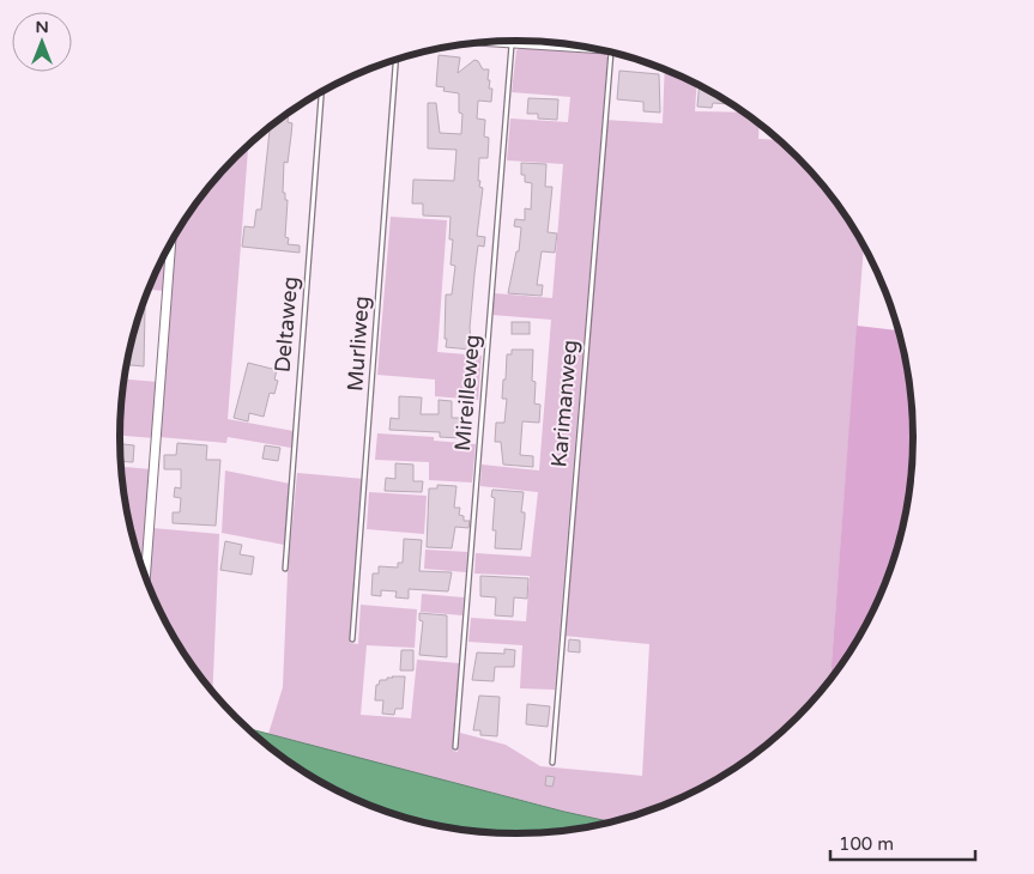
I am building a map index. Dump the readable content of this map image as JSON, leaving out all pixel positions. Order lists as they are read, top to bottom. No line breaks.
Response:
{"streets":{"lane":["Deltaweg","Murliweg","Mireilleweg","Karimanweg"]},"scale_bar":"100 m","north":"top"}
